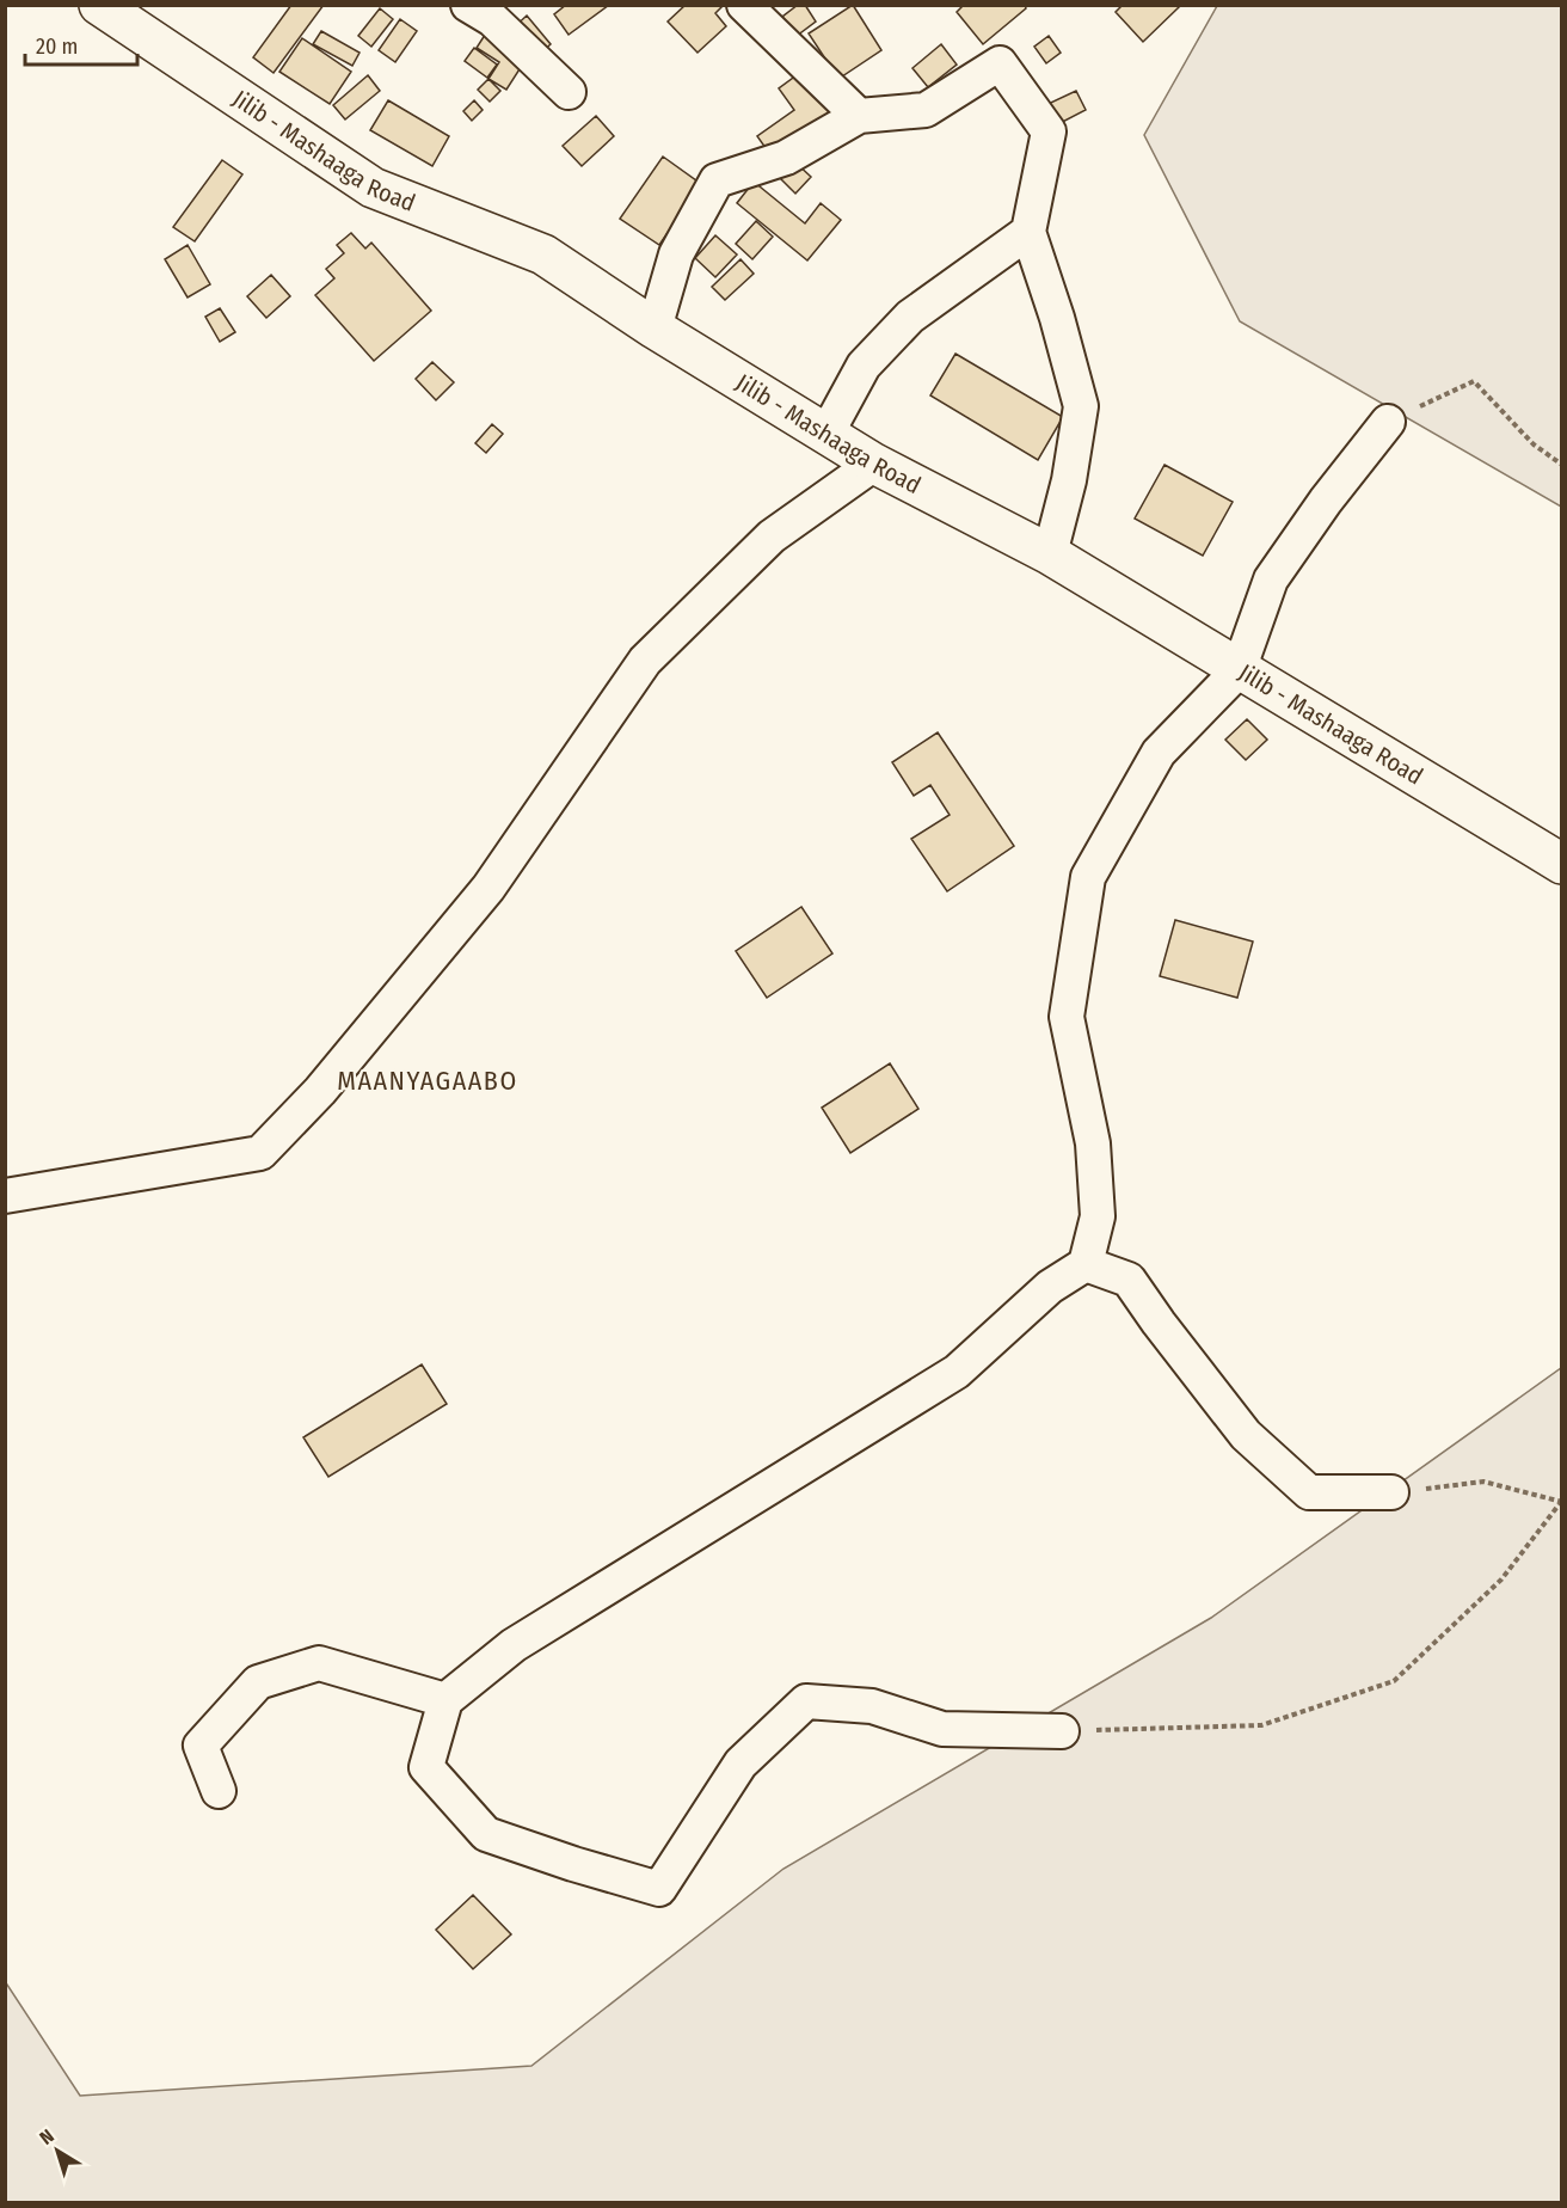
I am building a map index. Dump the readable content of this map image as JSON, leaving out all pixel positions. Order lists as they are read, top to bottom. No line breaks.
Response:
{"streets":{"main road":["Jilib - Mashaaga Road"]},"districts":["MAANYAGAABO"],"scale_bar":"20 m","north":"top left"}
